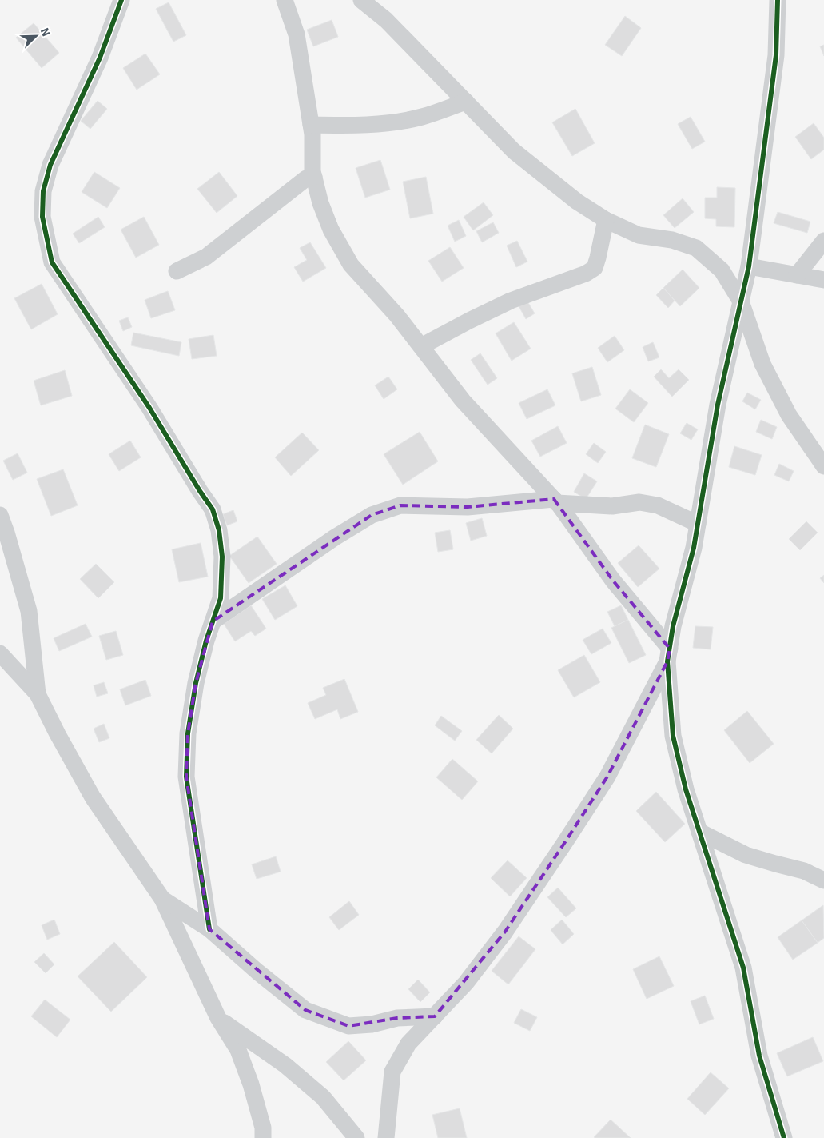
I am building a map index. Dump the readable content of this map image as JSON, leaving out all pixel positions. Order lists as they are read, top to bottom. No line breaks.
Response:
{"north":"top right"}
